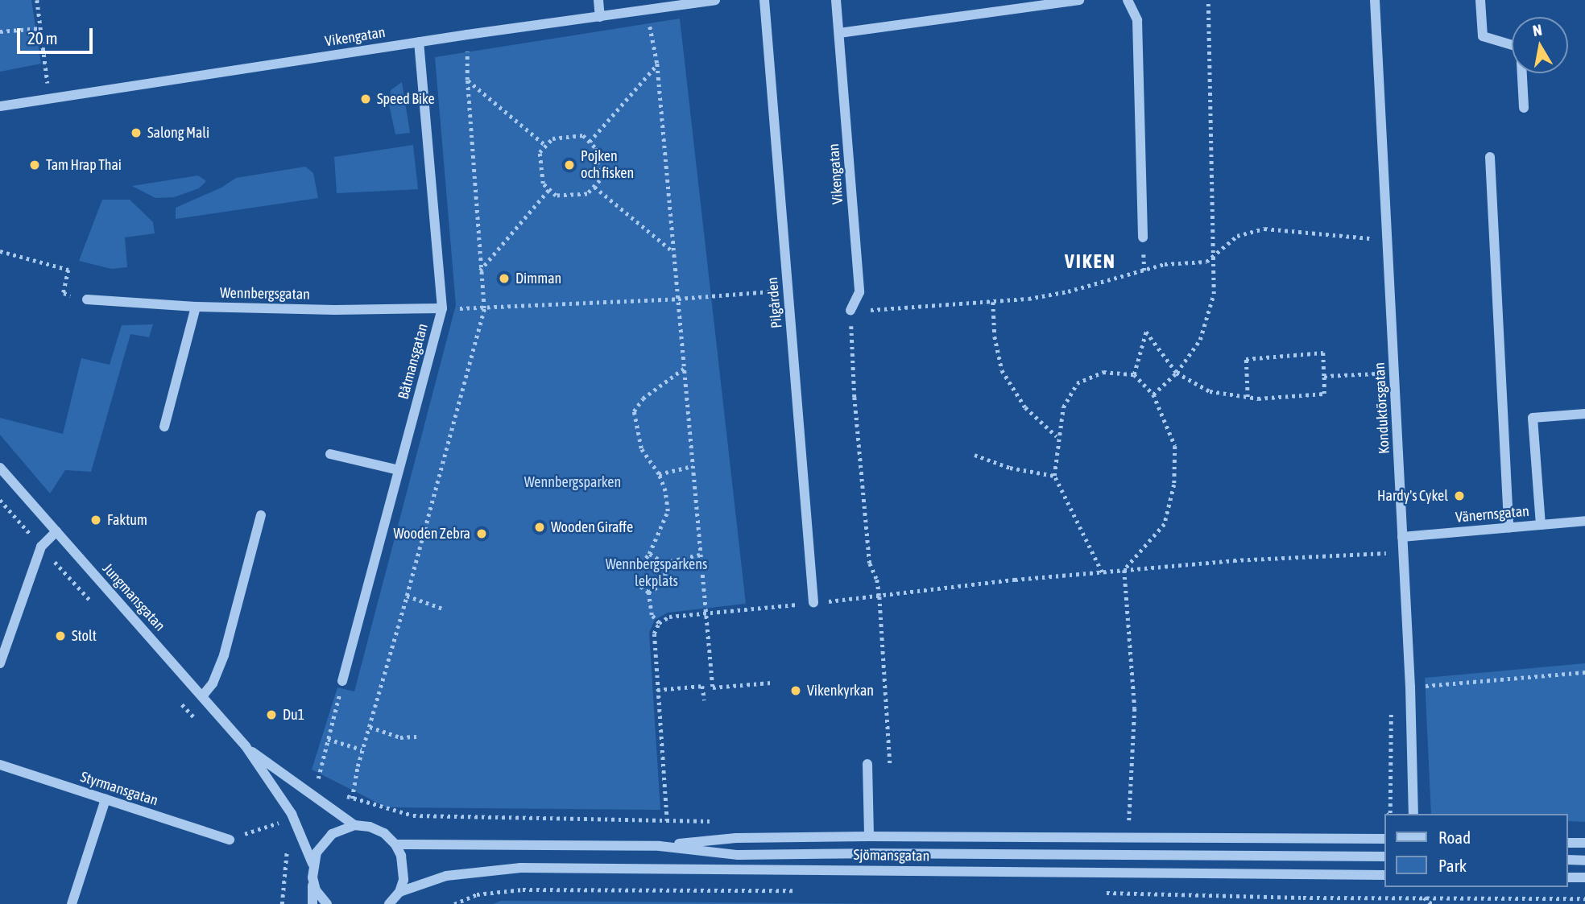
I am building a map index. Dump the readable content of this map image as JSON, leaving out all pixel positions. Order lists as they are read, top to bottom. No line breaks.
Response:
{"streets":{"street":["Vikengatan","Wennbergsgatan","Pilgården","Båtmansgatan","Konduktörsgatan","Vänernsgatan","Jungmansgatan","Styrmansgatan","Sjömansgatan"]},"crossings":[["Vikengatan","Båtmansgatan"],["Wennbergsgatan","Båtmansgatan"],["Konduktörsgatan","Vänernsgatan"]],"districts":["VIKEN"],"parks":["Wennbergsparken","Wennbergsparkens lekplats"],"places":["Speed Bike","Salong Mali","Tam Hrap Thai","Pojken och fisken","Dimman","Hardy's Cykel","Faktum","Wooden Giraffe","Wooden Zebra","Stolt","Vikenkyrkan","Du1"],"legend":["Road","Park"],"scale_bar":"20 m","north":"top"}
